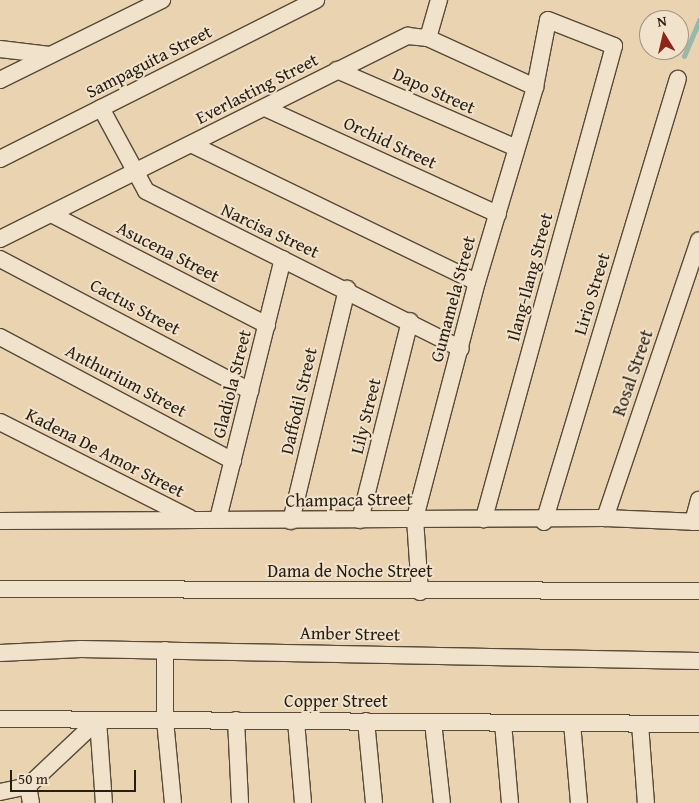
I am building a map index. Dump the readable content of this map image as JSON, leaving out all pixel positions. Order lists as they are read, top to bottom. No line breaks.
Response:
{"streets":{"street":["Sampaguita Street","Everlasting Street","Dapo Street","Orchid Street","Narcisa Street","Asucena Street","Ilang-Ilang Street","Lirio Street","Gumamela Street","Cactus Street","Rosal Street","Anthurium Street","Gladiola Street","Daffodil Street","Lily Street","Kadena De Amor Street","Champaca Street","Dama de Noche Street","Amber Street","Copper Street"]},"crossings":[["Sampaguita Street","Narcisa Street"],["Everlasting Street","Dapo Street"],["Everlasting Street","Orchid Street"],["Everlasting Street","Narcisa Street"],["Everlasting Street","Asucena Street"],["Everlasting Street","Gumamela Street"],["Dapo Street","Gumamela Street"],["Orchid Street","Gumamela Street"],["Narcisa Street","Gumamela Street"],["Narcisa Street","Gladiola Street"],["Narcisa Street","Daffodil Street"],["Narcisa Street","Lily Street"],["Asucena Street","Gladiola Street"],["Ilang-Ilang Street","Gumamela Street"],["Ilang-Ilang Street","Champaca Street"],["Lirio Street","Champaca Street"],["Gumamela Street","Champaca Street"],["Gumamela Street","Dama de Noche Street"],["Cactus Street","Gladiola Street"],["Rosal Street","Champaca Street"],["Anthurium Street","Gladiola Street"],["Gladiola Street","Champaca Street"],["Daffodil Street","Champaca Street"],["Lily Street","Champaca Street"],["Kadena De Amor Street","Champaca Street"]],"scale_bar":"50 m","north":"top"}
